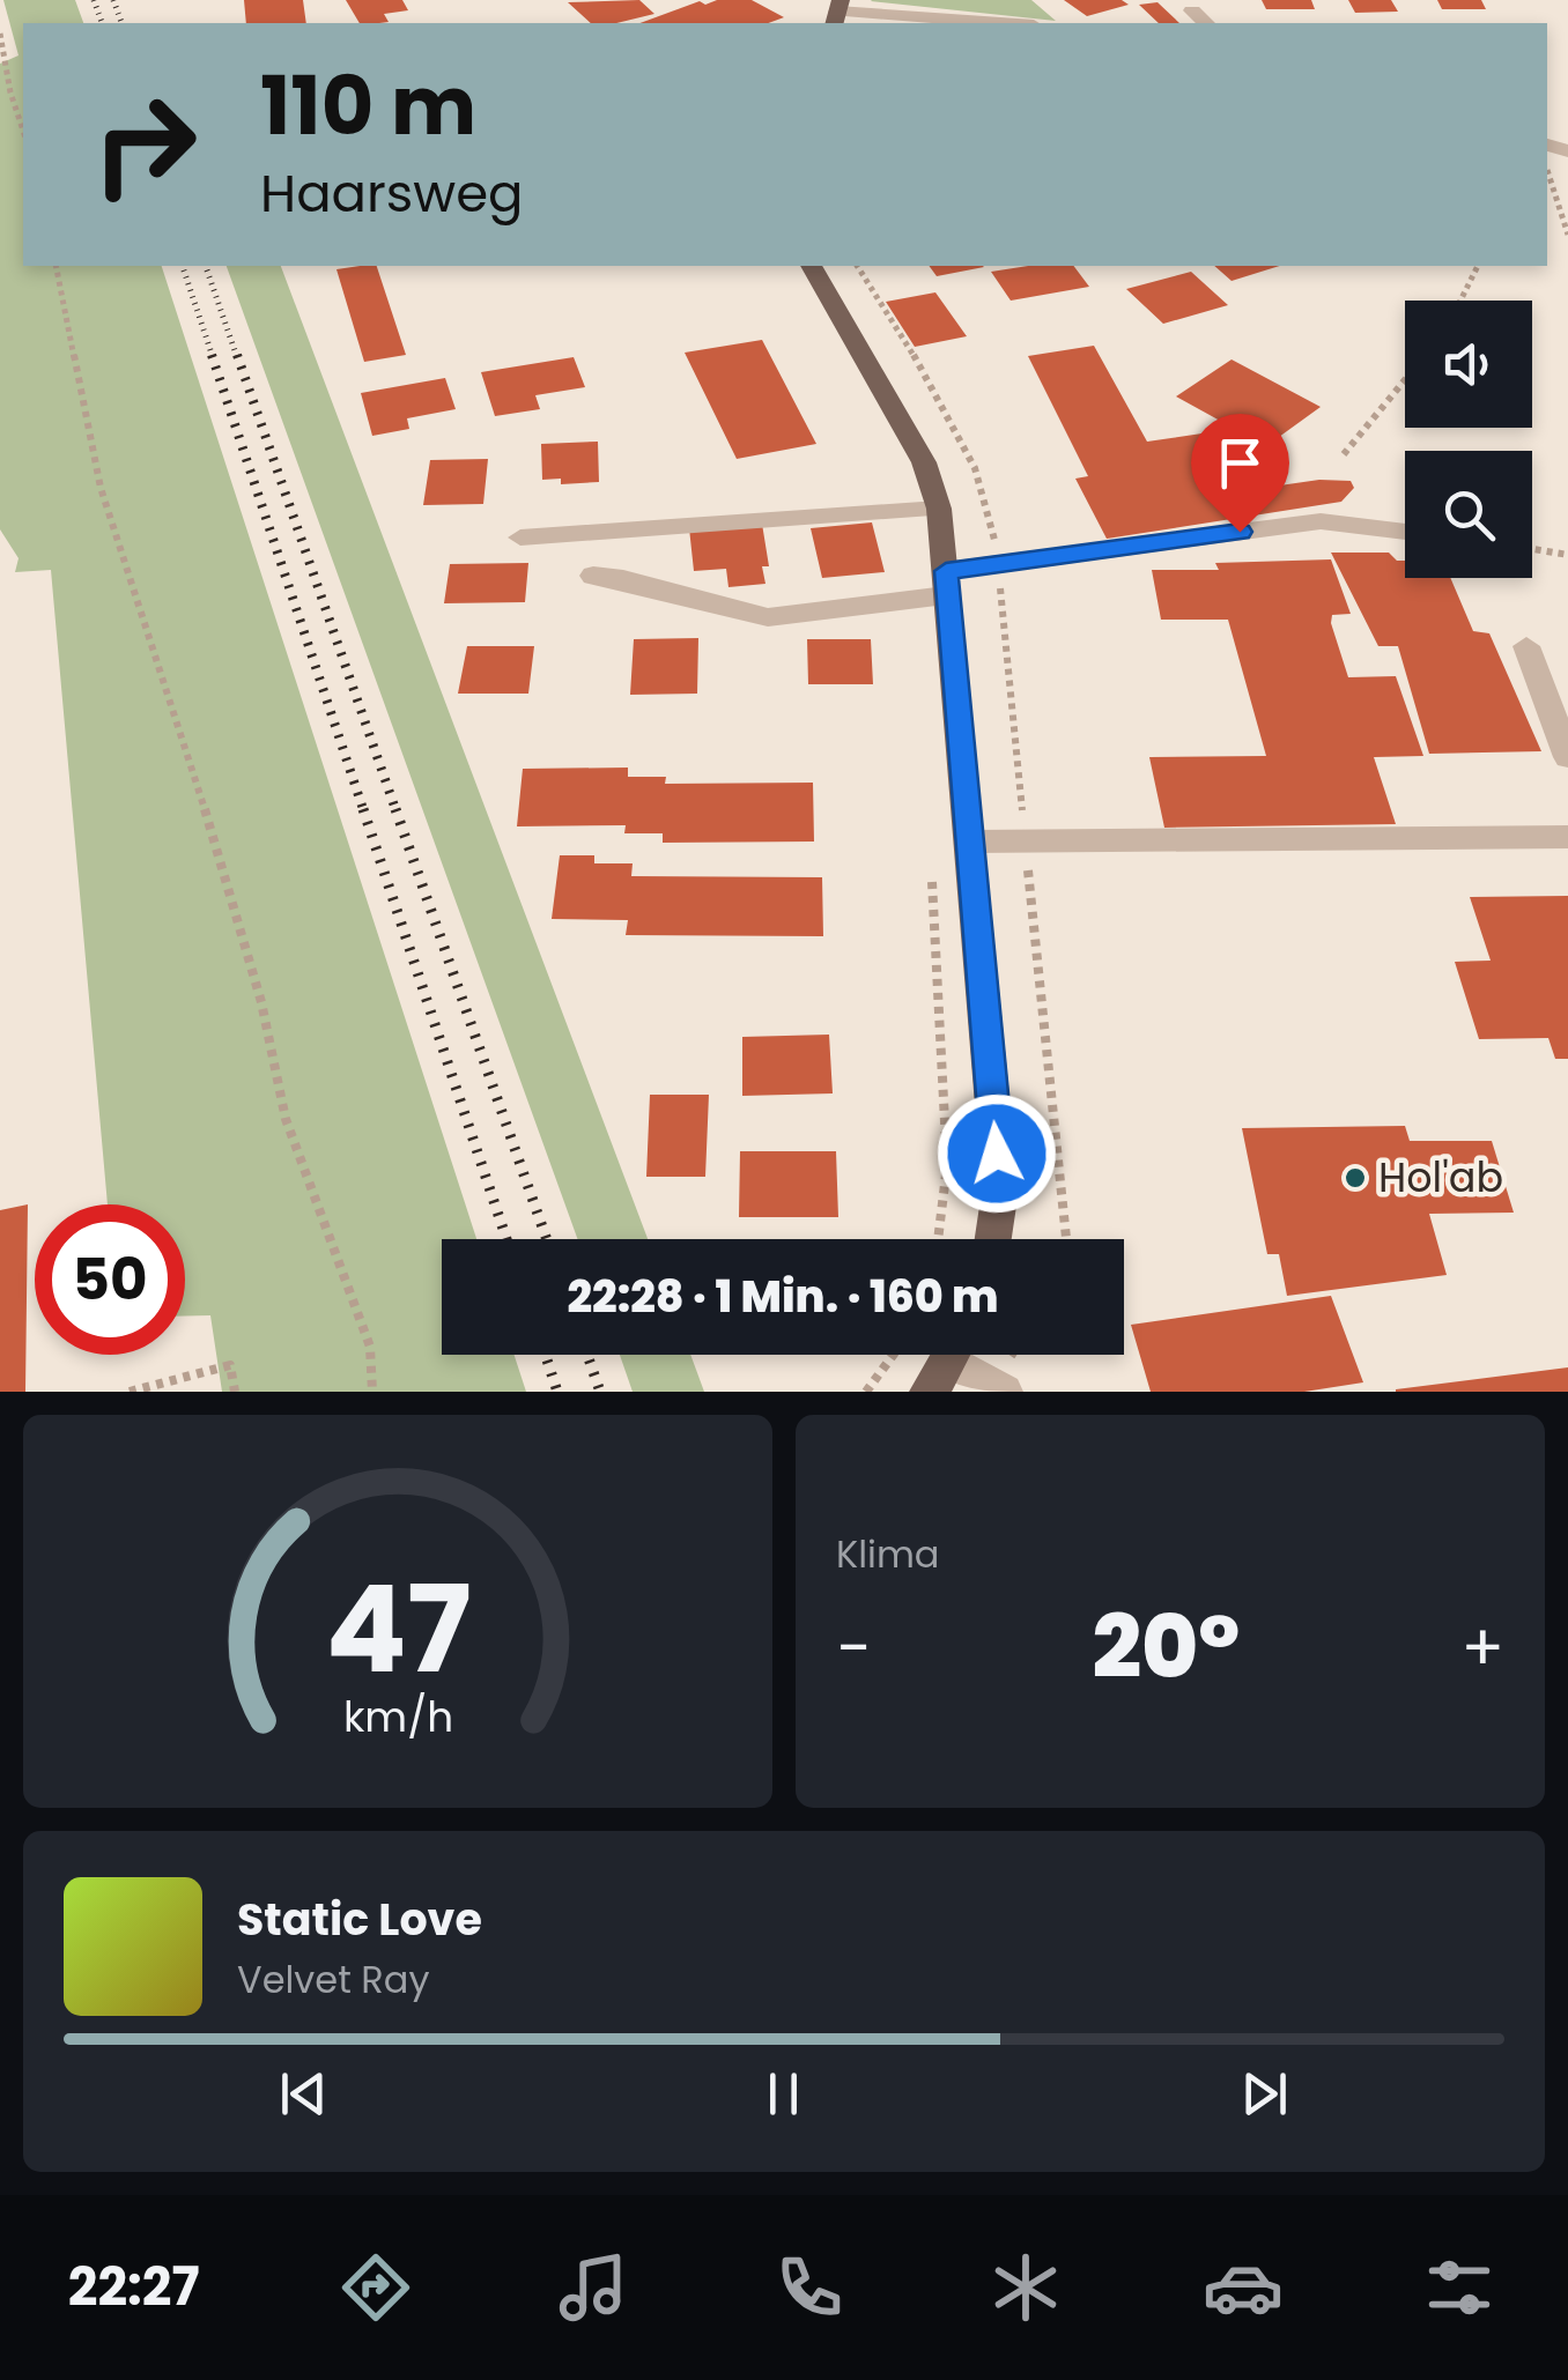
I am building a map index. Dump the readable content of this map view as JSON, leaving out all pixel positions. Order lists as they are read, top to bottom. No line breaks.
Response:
{"places":["Hol'ab"],"page":{"turn":["110 m","Haarsweg"],"limit":"50","trip":"22:28 · 1 Min. · 160 m","tile":"Klima","heat":["−","20°","+"],"song":["Static Love","Velvet Ray"],"tabs":"22:27","gauge":["47","km/h"]}}
